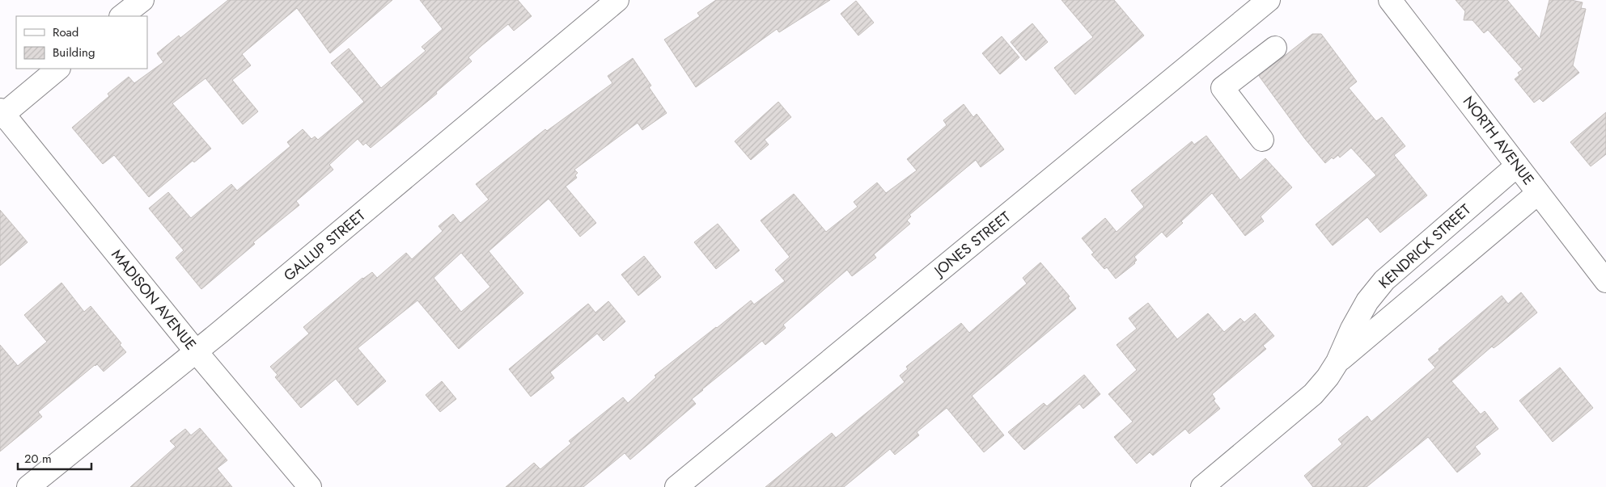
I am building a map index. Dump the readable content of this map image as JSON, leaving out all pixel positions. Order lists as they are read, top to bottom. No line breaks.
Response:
{"streets":{"street":["NORTH AVENUE","JONES STREET","GALLUP STREET","KENDRICK STREET","MADISON AVENUE"]},"crossings":[["NORTH AVENUE","KENDRICK STREET"],["GALLUP STREET","MADISON AVENUE"]],"legend":["Road","Building"],"scale_bar":"20 m"}
